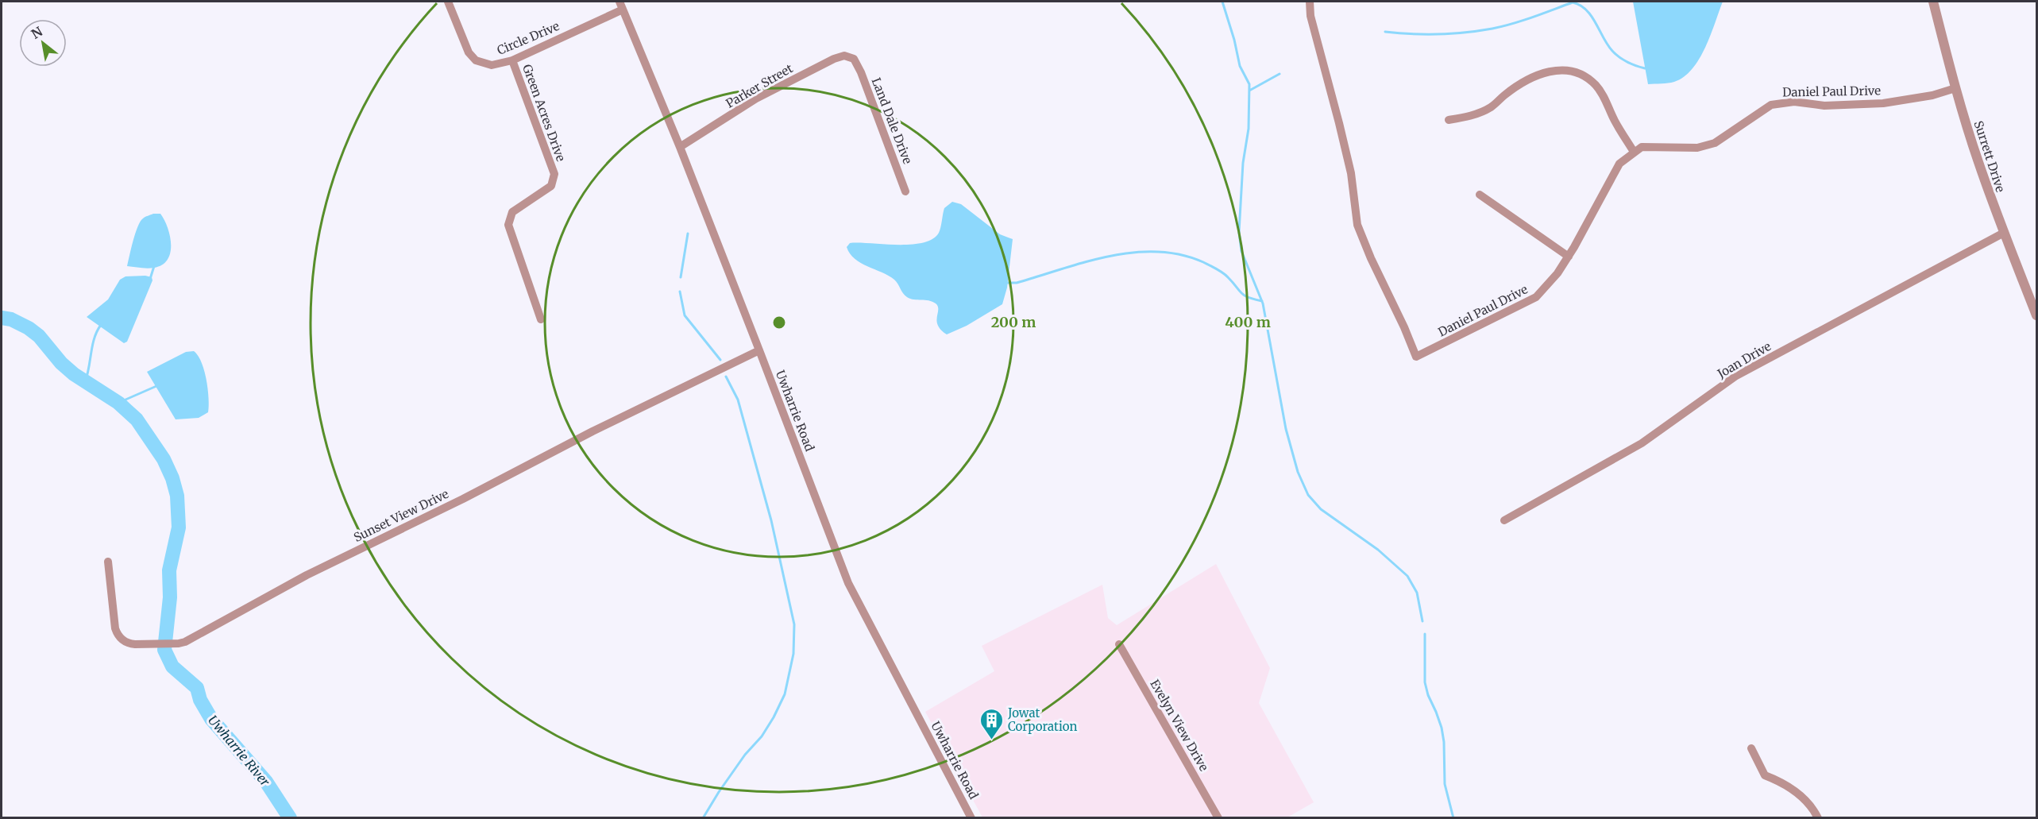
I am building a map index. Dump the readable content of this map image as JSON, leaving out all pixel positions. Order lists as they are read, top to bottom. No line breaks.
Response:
{"streets":{"street":["Circle Drive","Parker Street","Daniel Paul Drive","Green Acres Drive","Land Dale Drive","Surrett Drive","Joan Drive","Uwharrie Road","Sunset View Drive","Evelyn View Drive"]},"crossings":[["Circle Drive","Green Acres Drive"],["Circle Drive","Uwharrie Road"],["Parker Street","Land Dale Drive"],["Parker Street","Uwharrie Road"],["Daniel Paul Drive","Surrett Drive"],["Surrett Drive","Joan Drive"],["Uwharrie Road","Sunset View Drive"]],"water":["Uwharrie River"],"places":{"building":["Jowat Corporation"]},"north":"top left","rings":["200 m","400 m"]}
